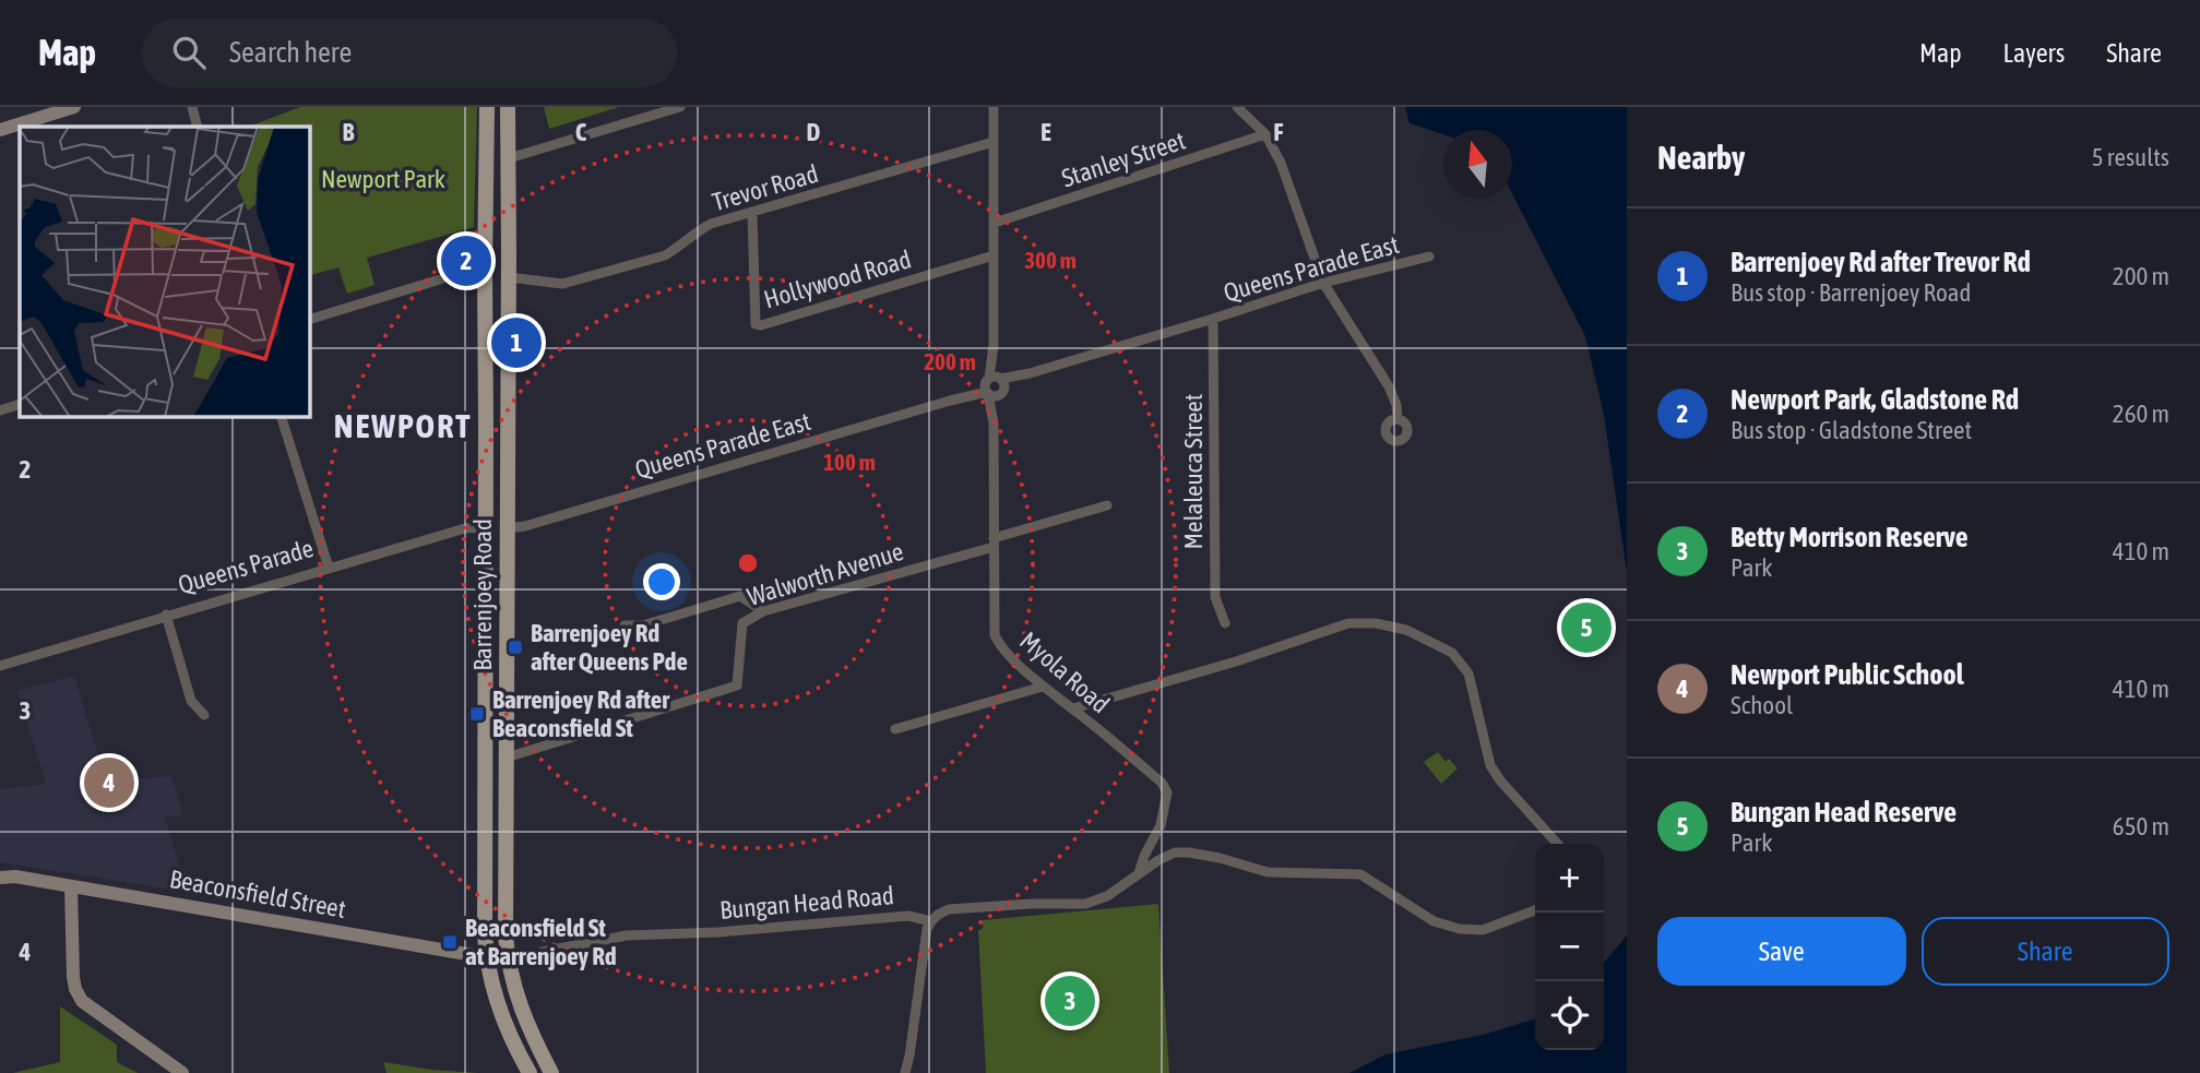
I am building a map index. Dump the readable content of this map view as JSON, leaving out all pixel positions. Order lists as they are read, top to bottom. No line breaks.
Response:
{"streets":{"main road":["Queens Parade","Barrenjoey Road","Beaconsfield Street"],"street":["Stanley Street","Trevor Road","Queens Parade East","Hollywood Road","Melaleuca Street","Walworth Avenue","Myola Road","Bungan Head Road"]},"crossings":[["Stanley Street","Myola Road"],["Trevor Road","Hollywood Road"],["Trevor Road","Barrenjoey Road"],["Trevor Road","Myola Road"],["Queens Parade East","Melaleuca Street"],["Queens Parade East","Queens Parade"],["Queens Parade East","Barrenjoey Road"],["Queens Parade East","Myola Road"],["Hollywood Road","Myola Road"],["Queens Parade","Barrenjoey Road"],["Walworth Avenue","Barrenjoey Road"],["Walworth Avenue","Myola Road"],["Barrenjoey Road","Beaconsfield Street"],["Myola Road","Bungan Head Road"]],"districts":["NEWPORT"],"parks":["Newport Park"],"places":{"transit":["Barrenjoey Rd after Queens Pde","Barrenjoey Rd after Beaconsfield St","Beaconsfield St at Barrenjoey Rd"]},"north":"top","page":{"header":"Map","search":"Search here","nav":["Map","Layers","Share"],"heading":["Nearby","5 results"],"list":[{"mark":"1","name":"Barrenjoey Rd after Trevor Rd","note":"Bus stop · Barrenjoey Road","value":"200 m"},{"mark":"2","name":"Newport Park, Gladstone Rd","note":"Bus stop · Gladstone Street","value":"260 m"},{"mark":"3","name":"Betty Morrison Reserve","note":"Park","value":"410 m"},{"mark":"4","name":"Newport Public School","note":"School","value":"410 m"},{"mark":"5","name":"Bungan Head Reserve","note":"Park","value":"650 m"}],"pins":["2","1","5","4","3"],"map_buttons":["+","−"],"buttons":["Save","Share"]},"grid":{"columns":["B","C","D","E","F"],"rows":["2","3","4"]},"rings":["300 m","200 m","100 m"]}
